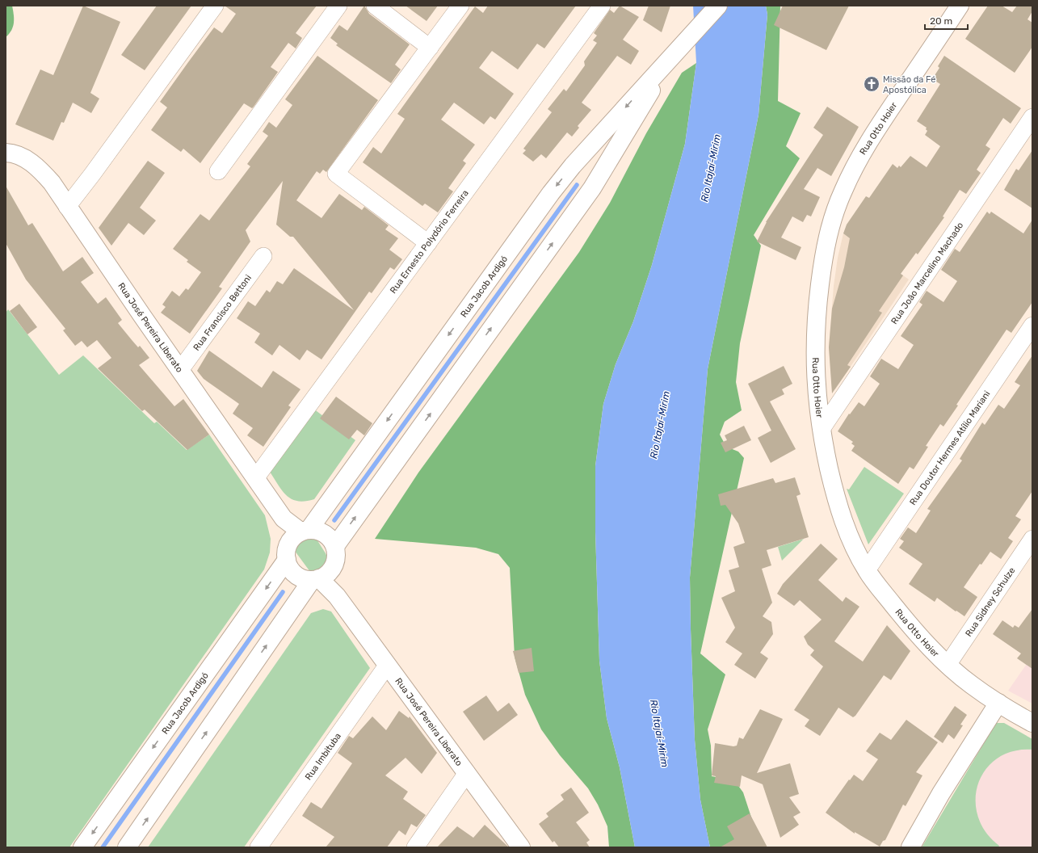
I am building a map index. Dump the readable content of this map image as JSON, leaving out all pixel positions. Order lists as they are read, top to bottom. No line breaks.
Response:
{"streets":{"main road":["Rua Otto Hoier","Rua Jacob Ardigó","Rua José Pereira Liberato"],"street":["Rua Ernesto Polydório Ferreira","Rua João Marcelino Machado","Rua Francisco Bettoni","Rua Doutor Hermes Atílio Mariani","Rua Sidney Schulze","Rua Imbituba"]},"crossings":[["Rua Otto Hoier","Rua João Marcelino Machado"],["Rua Otto Hoier","Rua Doutor Hermes Atílio Mariani"],["Rua Otto Hoier","Rua Sidney Schulze"],["Rua Ernesto Polydório Ferreira","Rua José Pereira Liberato"],["Rua Jacob Ardigó","Rua José Pereira Liberato"],["Rua Francisco Bettoni","Rua José Pereira Liberato"],["Rua José Pereira Liberato","Rua Imbituba"]],"water":["Rio Itajaí-Mirim"],"places":{"church":["Missão da Fé Apostólica"]},"scale_bar":"20 m"}
